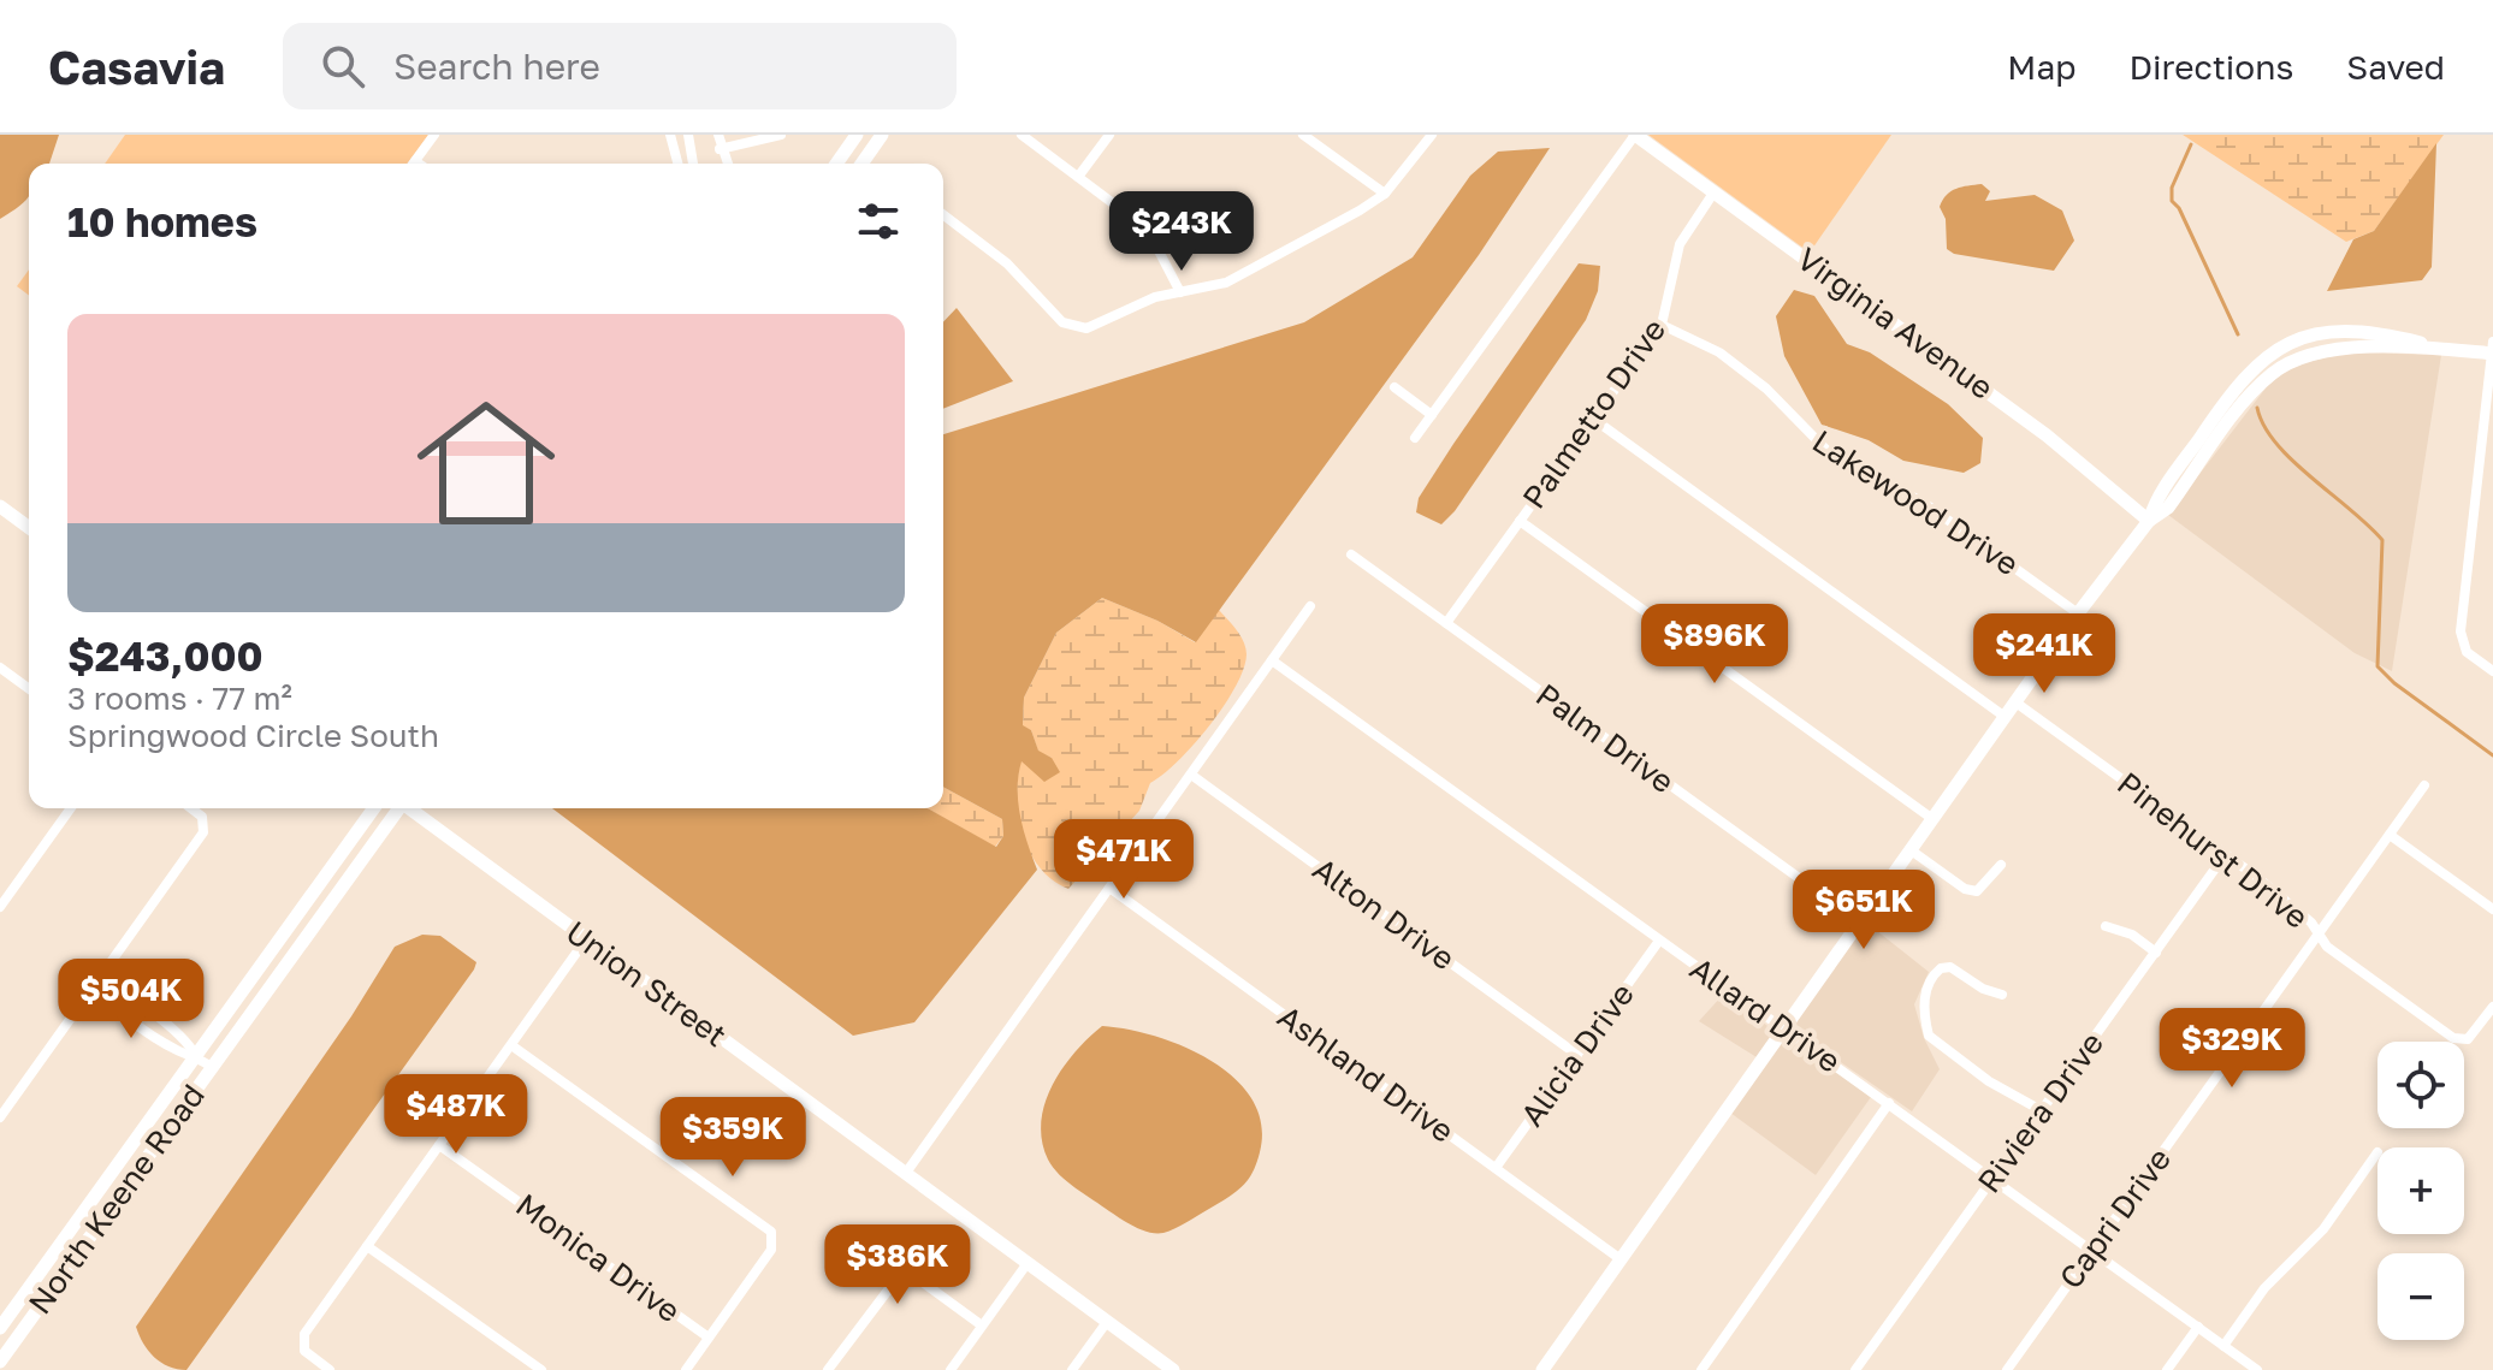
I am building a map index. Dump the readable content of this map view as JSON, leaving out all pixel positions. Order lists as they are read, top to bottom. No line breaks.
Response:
{"streets":{"street":["Virginia Avenue","Palmetto Drive","Lakewood Drive","Palm Drive","Pinehurst Drive","Alton Drive","Union Street","Allard Drive","Alicia Drive","Ashland Drive","Riviera Drive","North Keene Road","Capri Drive","Monica Drive"]},"crossings":[["Virginia Avenue","Palmetto Drive"],["Palmetto Drive","Lakewood Drive"],["Palmetto Drive","Palm Drive"],["Pinehurst Drive","Riviera Drive"],["Pinehurst Drive","Capri Drive"],["Alton Drive","Alicia Drive"],["Allard Drive","Alicia Drive"],["Allard Drive","Riviera Drive"],["Allard Drive","Capri Drive"],["Alicia Drive","Ashland Drive"]],"page":{"header":"Casavia","search":"Search here","nav":["Map","Directions","Saved"],"heading":"10 homes","price":["$243K","$896K","$241K","$471K","$651K","$504K","$329K","$487K","$359K","$386K"],"list":[{"name":"$243,000","note":"3 rooms · 77 m² · Springwood Circle South"}],"map_buttons":["+","−"]}}
